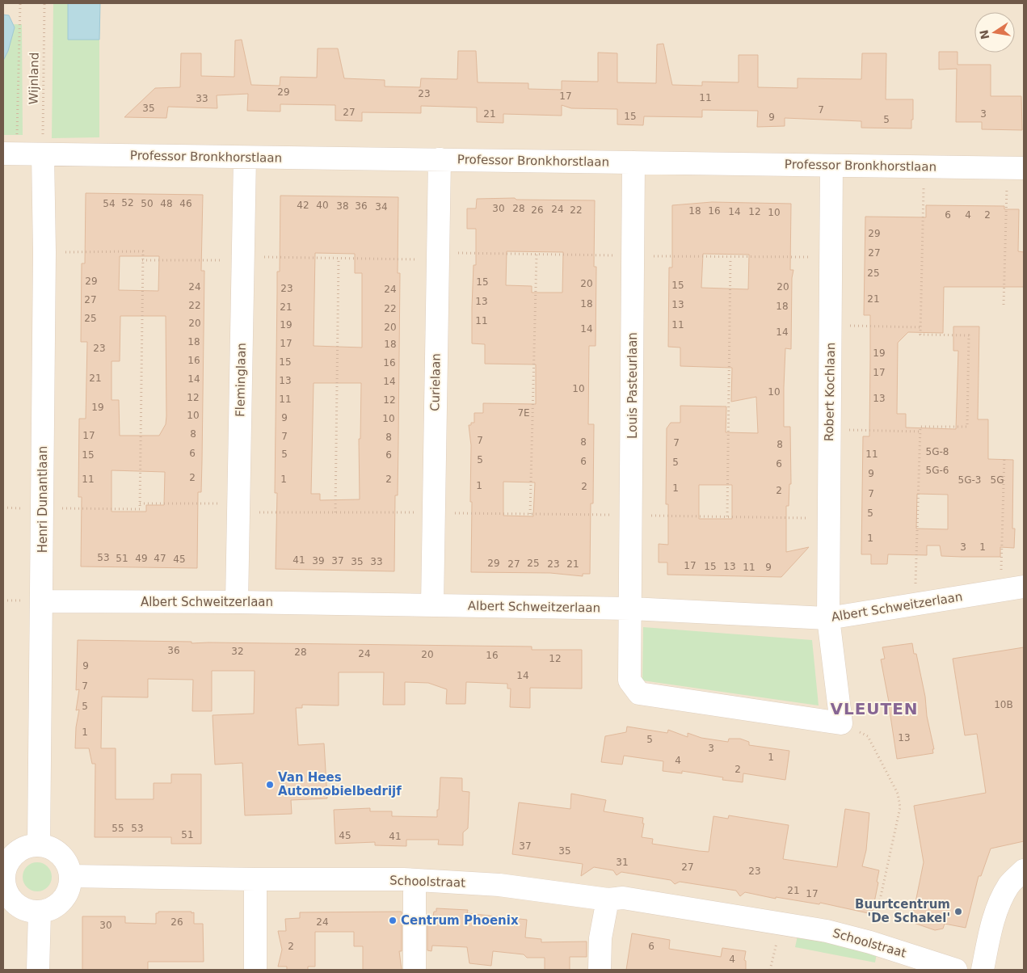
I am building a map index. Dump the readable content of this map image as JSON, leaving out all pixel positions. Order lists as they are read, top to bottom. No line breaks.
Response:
{"streets":{"street":["Professor Bronkhorstlaan","Fleminglaan","Curielaan","Louis Pasteurlaan","Robert Kochlaan","Henri Dunantlaan","Albert Schweitzerlaan","Schoolstraat"],"path":["Wijnland"]},"crossings":[["Wijnland","Professor Bronkhorstlaan"],["Wijnland","Henri Dunantlaan"],["Professor Bronkhorstlaan","Fleminglaan"],["Professor Bronkhorstlaan","Curielaan"],["Professor Bronkhorstlaan","Louis Pasteurlaan"],["Professor Bronkhorstlaan","Robert Kochlaan"],["Professor Bronkhorstlaan","Henri Dunantlaan"],["Fleminglaan","Albert Schweitzerlaan"],["Curielaan","Albert Schweitzerlaan"],["Louis Pasteurlaan","Robert Kochlaan"],["Louis Pasteurlaan","Albert Schweitzerlaan"],["Robert Kochlaan","Albert Schweitzerlaan"],["Henri Dunantlaan","Albert Schweitzerlaan"],["Henri Dunantlaan","Schoolstraat"]],"districts":["VLEUTEN"],"places":["Van Hees Automobielbedrijf","Buurtcentrum 'De Schakel'","Centrum Phoenix"],"house_numbers":["29","23","17","11","33","35","7","27","21","3","15","9","5","52","54","50","48","46","42","40","38","36","34","30","28","24","26","22","18","16","14","12","10","6","4","2","29","27","25","29","15","20","15","24","20","23","24","21","27","13","18","13","22","18","21","22","25","11","20","19","11","20","14","14","18","17","18","23","19","16","15","16","17","21","14","13","14","10","10","12","13","11","12","19","7E","10","9","10","8","17","7","8","7","8","7","8","5G-8","6","5","11","15","6","5","6","5","6","5G-6","9","2","11","1","2","5G-3","5G","1","2","1","2","7","5","1","3","1","53","51","49","47","45","41","39","37","35","33","29","25","27","23","21","17","15","13","11","9","36","32","28","24","20","16","12","9","14","7","10B","5","1","13","5","3","1","4","2","55","53","51","45","41","37","35","31","27","23","21","17","26","24","30","2","6","4"],"north":"left"}
